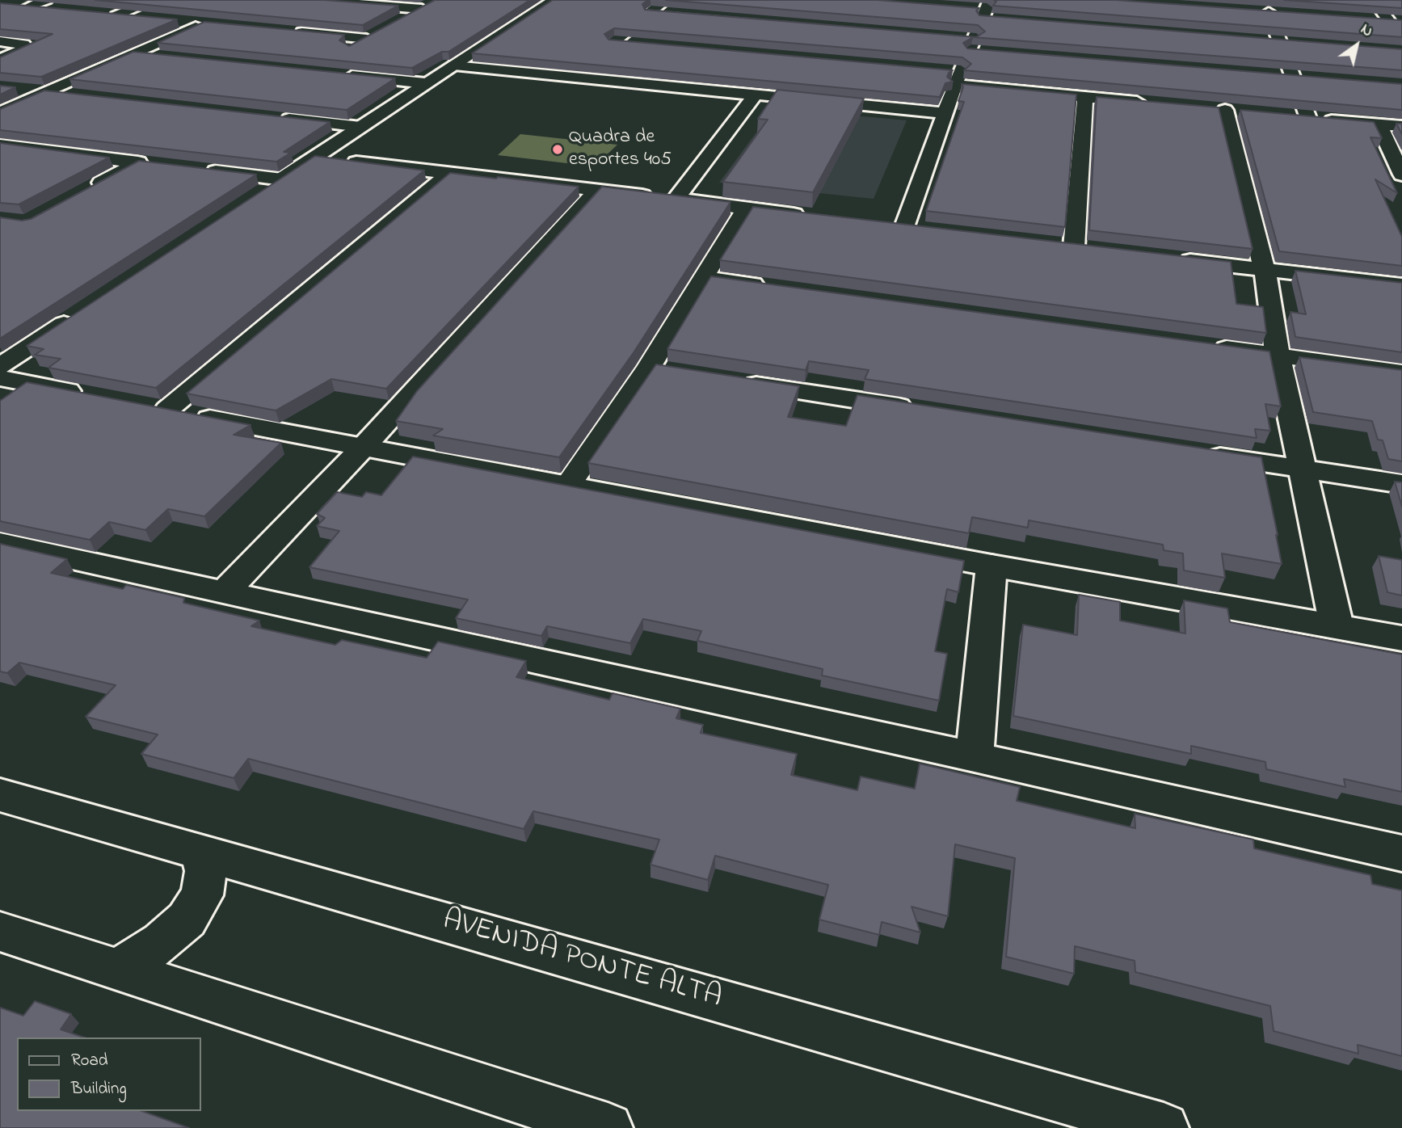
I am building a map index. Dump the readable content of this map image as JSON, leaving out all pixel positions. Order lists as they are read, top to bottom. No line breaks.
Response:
{"streets":{"street":["AVENIDA PONTE ALTA"]},"places":["Quadra de esportes 405"],"legend":["Road","Building"],"north":"top right"}
